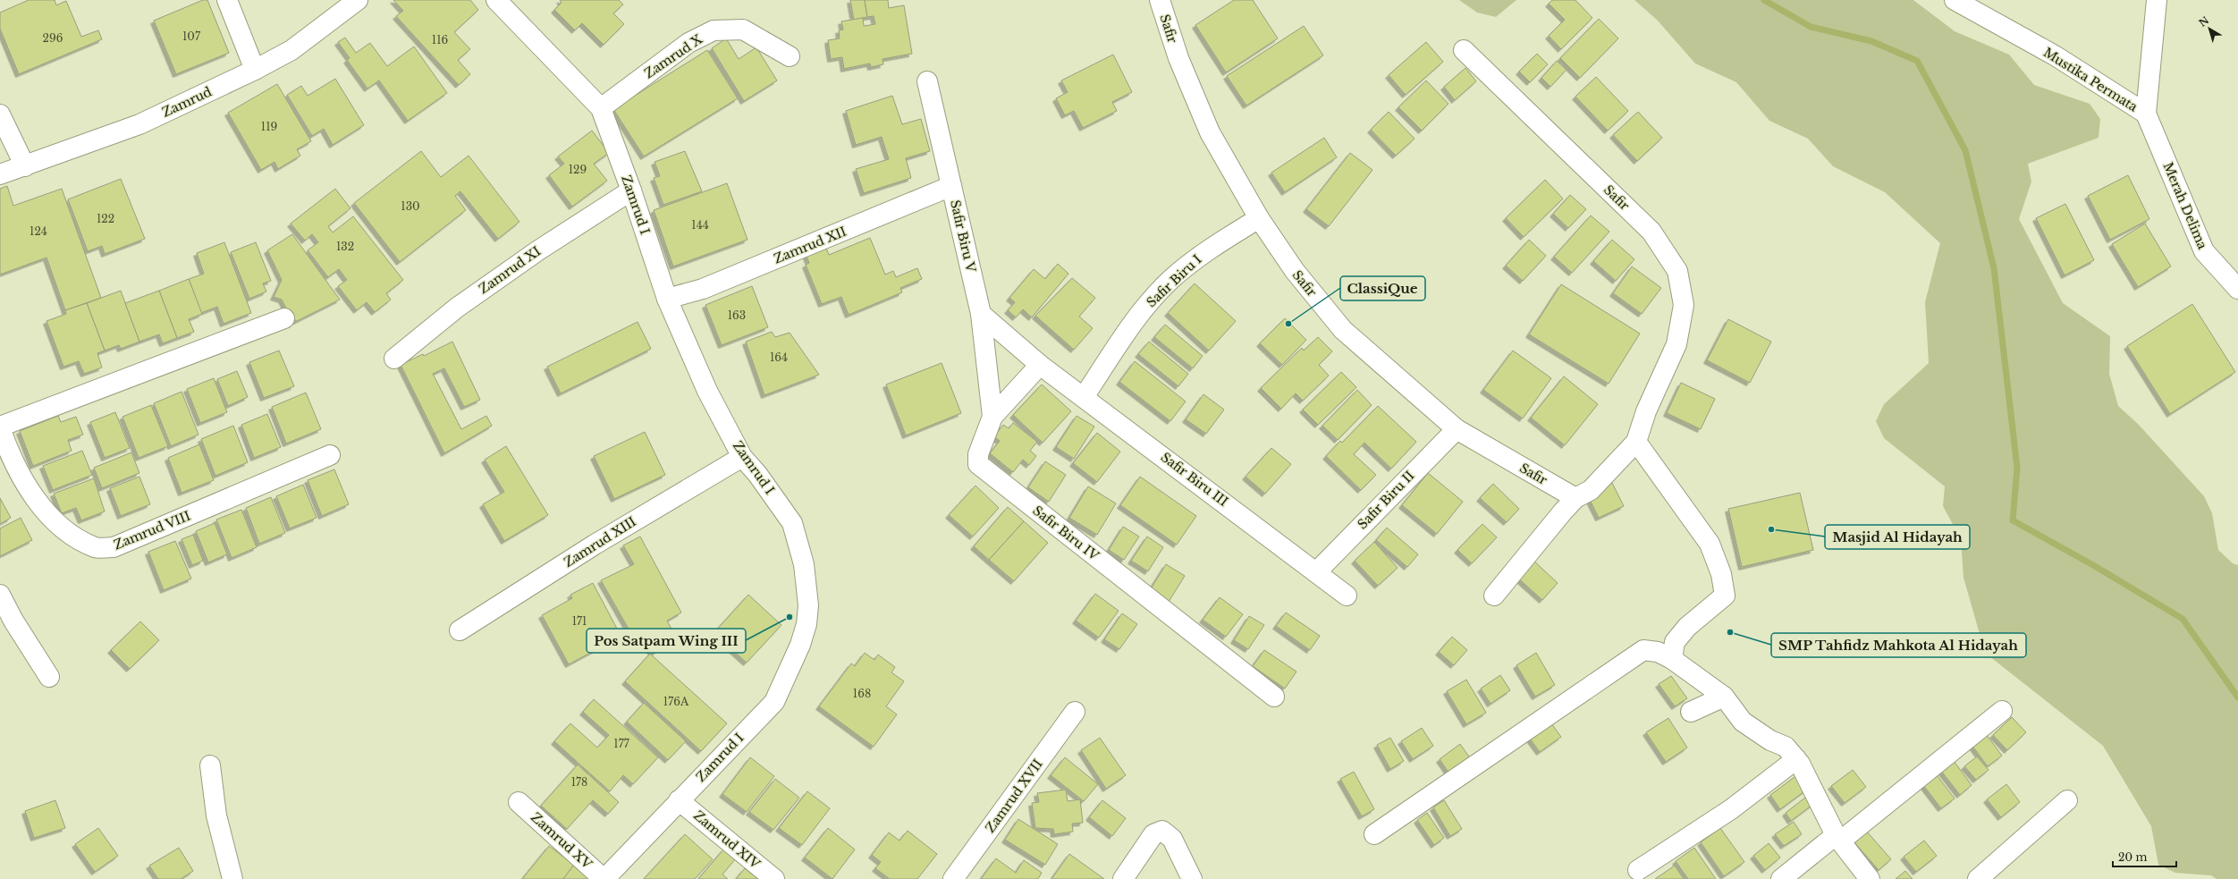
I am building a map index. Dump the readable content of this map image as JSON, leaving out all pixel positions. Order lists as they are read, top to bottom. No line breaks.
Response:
{"streets":{"street":["Safir","Zamrud X","Mustika Permata","Zamrud","Zamrud I","Merah Delima","Safir Biru V","Zamrud XII","Zamrud XI","Safir Biru I","Safir Biru III","Safir Biru II","Zamrud VIII","Safir Biru IV","Zamrud XIII","Zamrud XVII","Zamrud XIV","Zamrud XV"]},"crossings":[["Safir","Safir Biru I"],["Safir","Safir Biru II"],["Zamrud X","Zamrud I"],["Mustika Permata","Merah Delima"],["Zamrud I","Zamrud XII"],["Zamrud I","Zamrud XI"],["Zamrud I","Zamrud XIII"],["Zamrud I","Zamrud XIV"],["Zamrud I","Zamrud XV"],["Safir Biru V","Zamrud XII"],["Safir Biru V","Safir Biru IV"],["Safir Biru I","Safir Biru III"],["Safir Biru III","Safir Biru II"]],"places":["ClassiQue","Masjid Al Hidayah","Pos Satpam Wing III","SMP Tahfidz Mahkota Al Hidayah"],"house_numbers":["107","296","116","119","129","130","122","144","124","132","163","164","171","168","176A","177","178"],"scale_bar":"20 m","north":"top left"}
